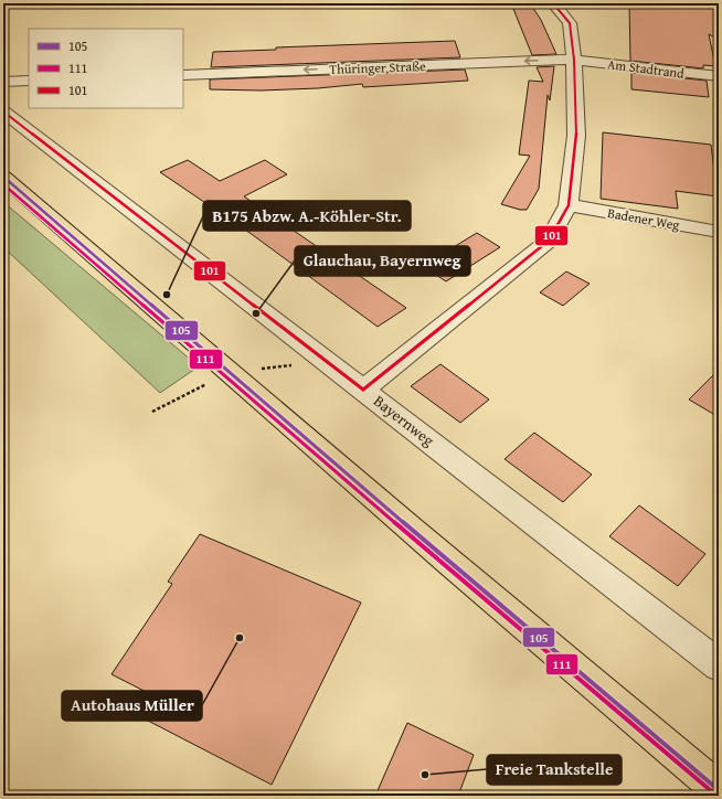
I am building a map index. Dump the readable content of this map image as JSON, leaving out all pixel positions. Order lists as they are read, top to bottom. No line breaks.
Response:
{"streets":{"street":["Thüringer Straße","Am Stadtrand","Badener Weg","Bayernweg"]},"crossings":[["Thüringer Straße","Am Stadtrand"]],"one_way":["Thüringer Straße"],"places":["B175 Abzw. A.-Köhler-Str.","Glauchau, Bayernweg","Autohaus Müller","Freie Tankstelle"],"lines":["transit line 101","transit line 105","transit line 111"],"legend":["105","111","101"]}
